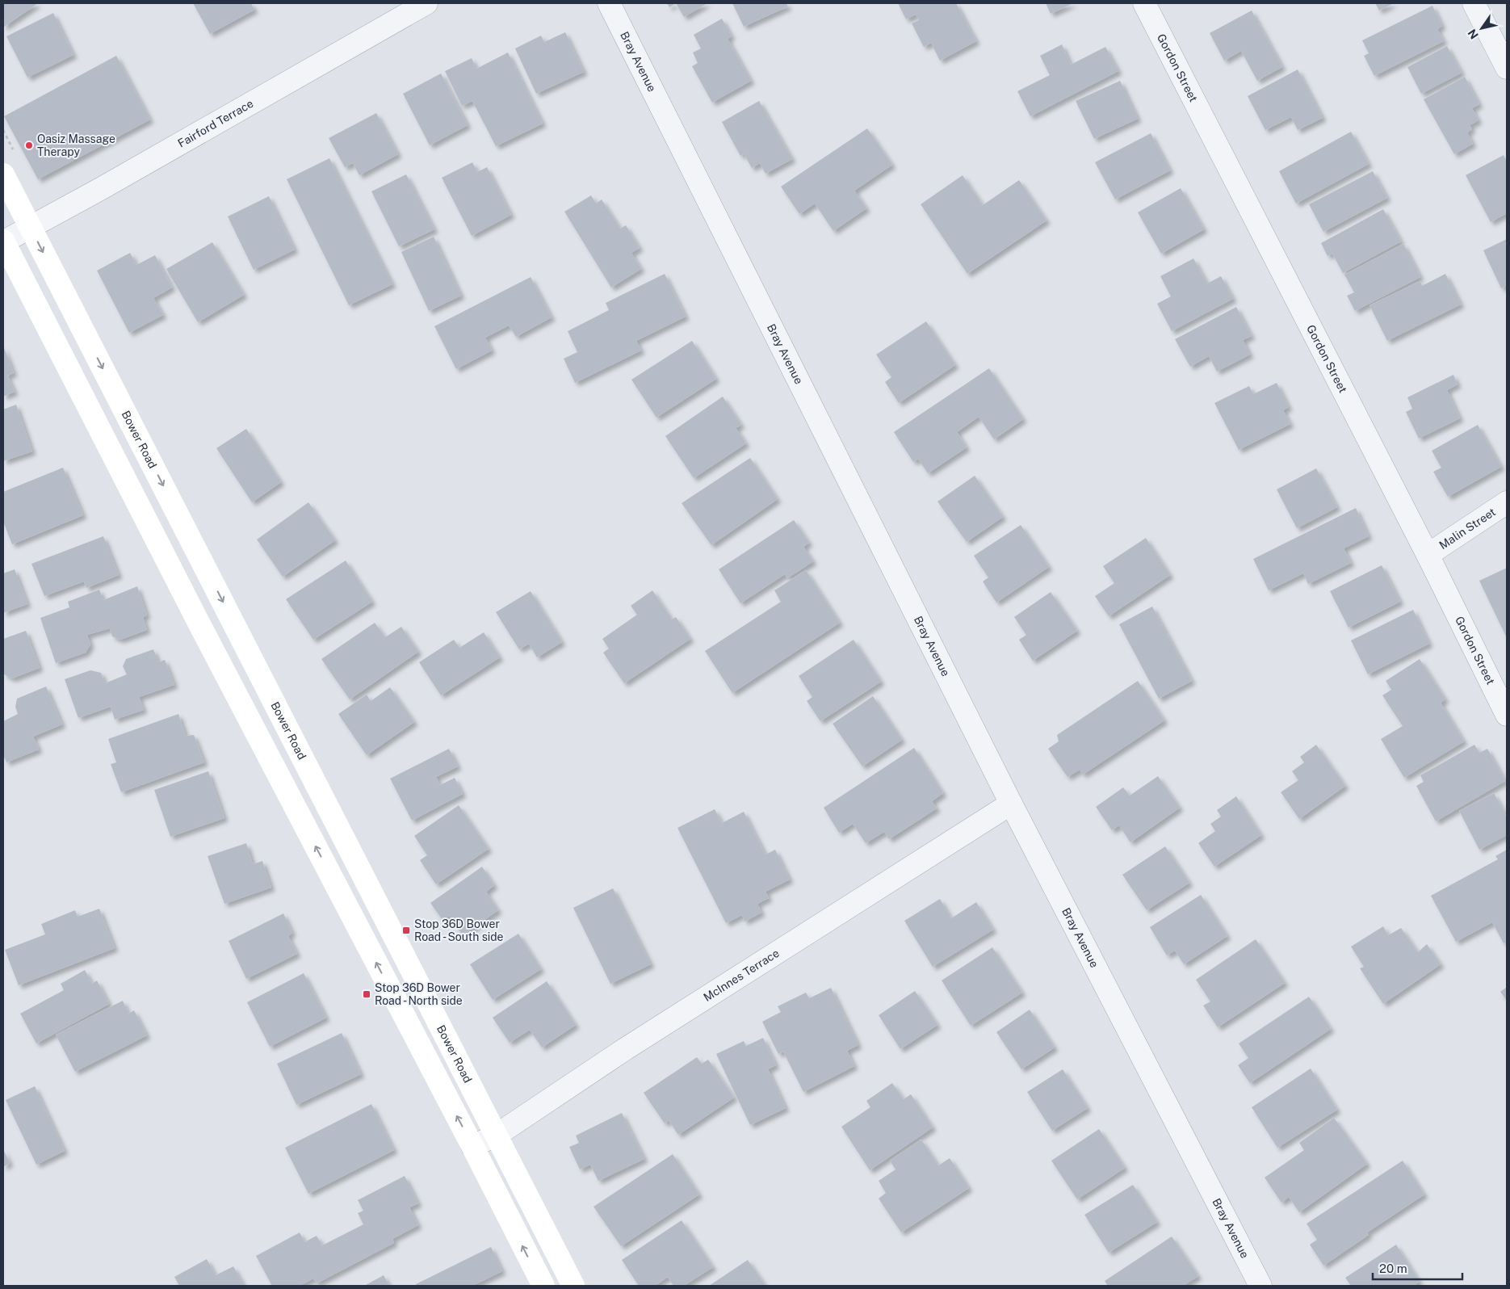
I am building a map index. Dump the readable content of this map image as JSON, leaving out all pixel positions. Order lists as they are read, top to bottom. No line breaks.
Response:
{"streets":{"main road":["Bower Road"],"street":["Bray Avenue","Gordon Street","Fairford Terrace","Malin Street","McInnes Terrace"]},"crossings":[["Bray Avenue","McInnes Terrace"],["Gordon Street","Malin Street"],["Fairford Terrace","Bower Road"],["Bower Road","McInnes Terrace"]],"places":{"other":["Oasiz Massage Therapy"],"transit":["Stop 36D Bower Road - South side","Stop 36D Bower Road - North side"]},"scale_bar":"20 m","north":"bottom left"}
